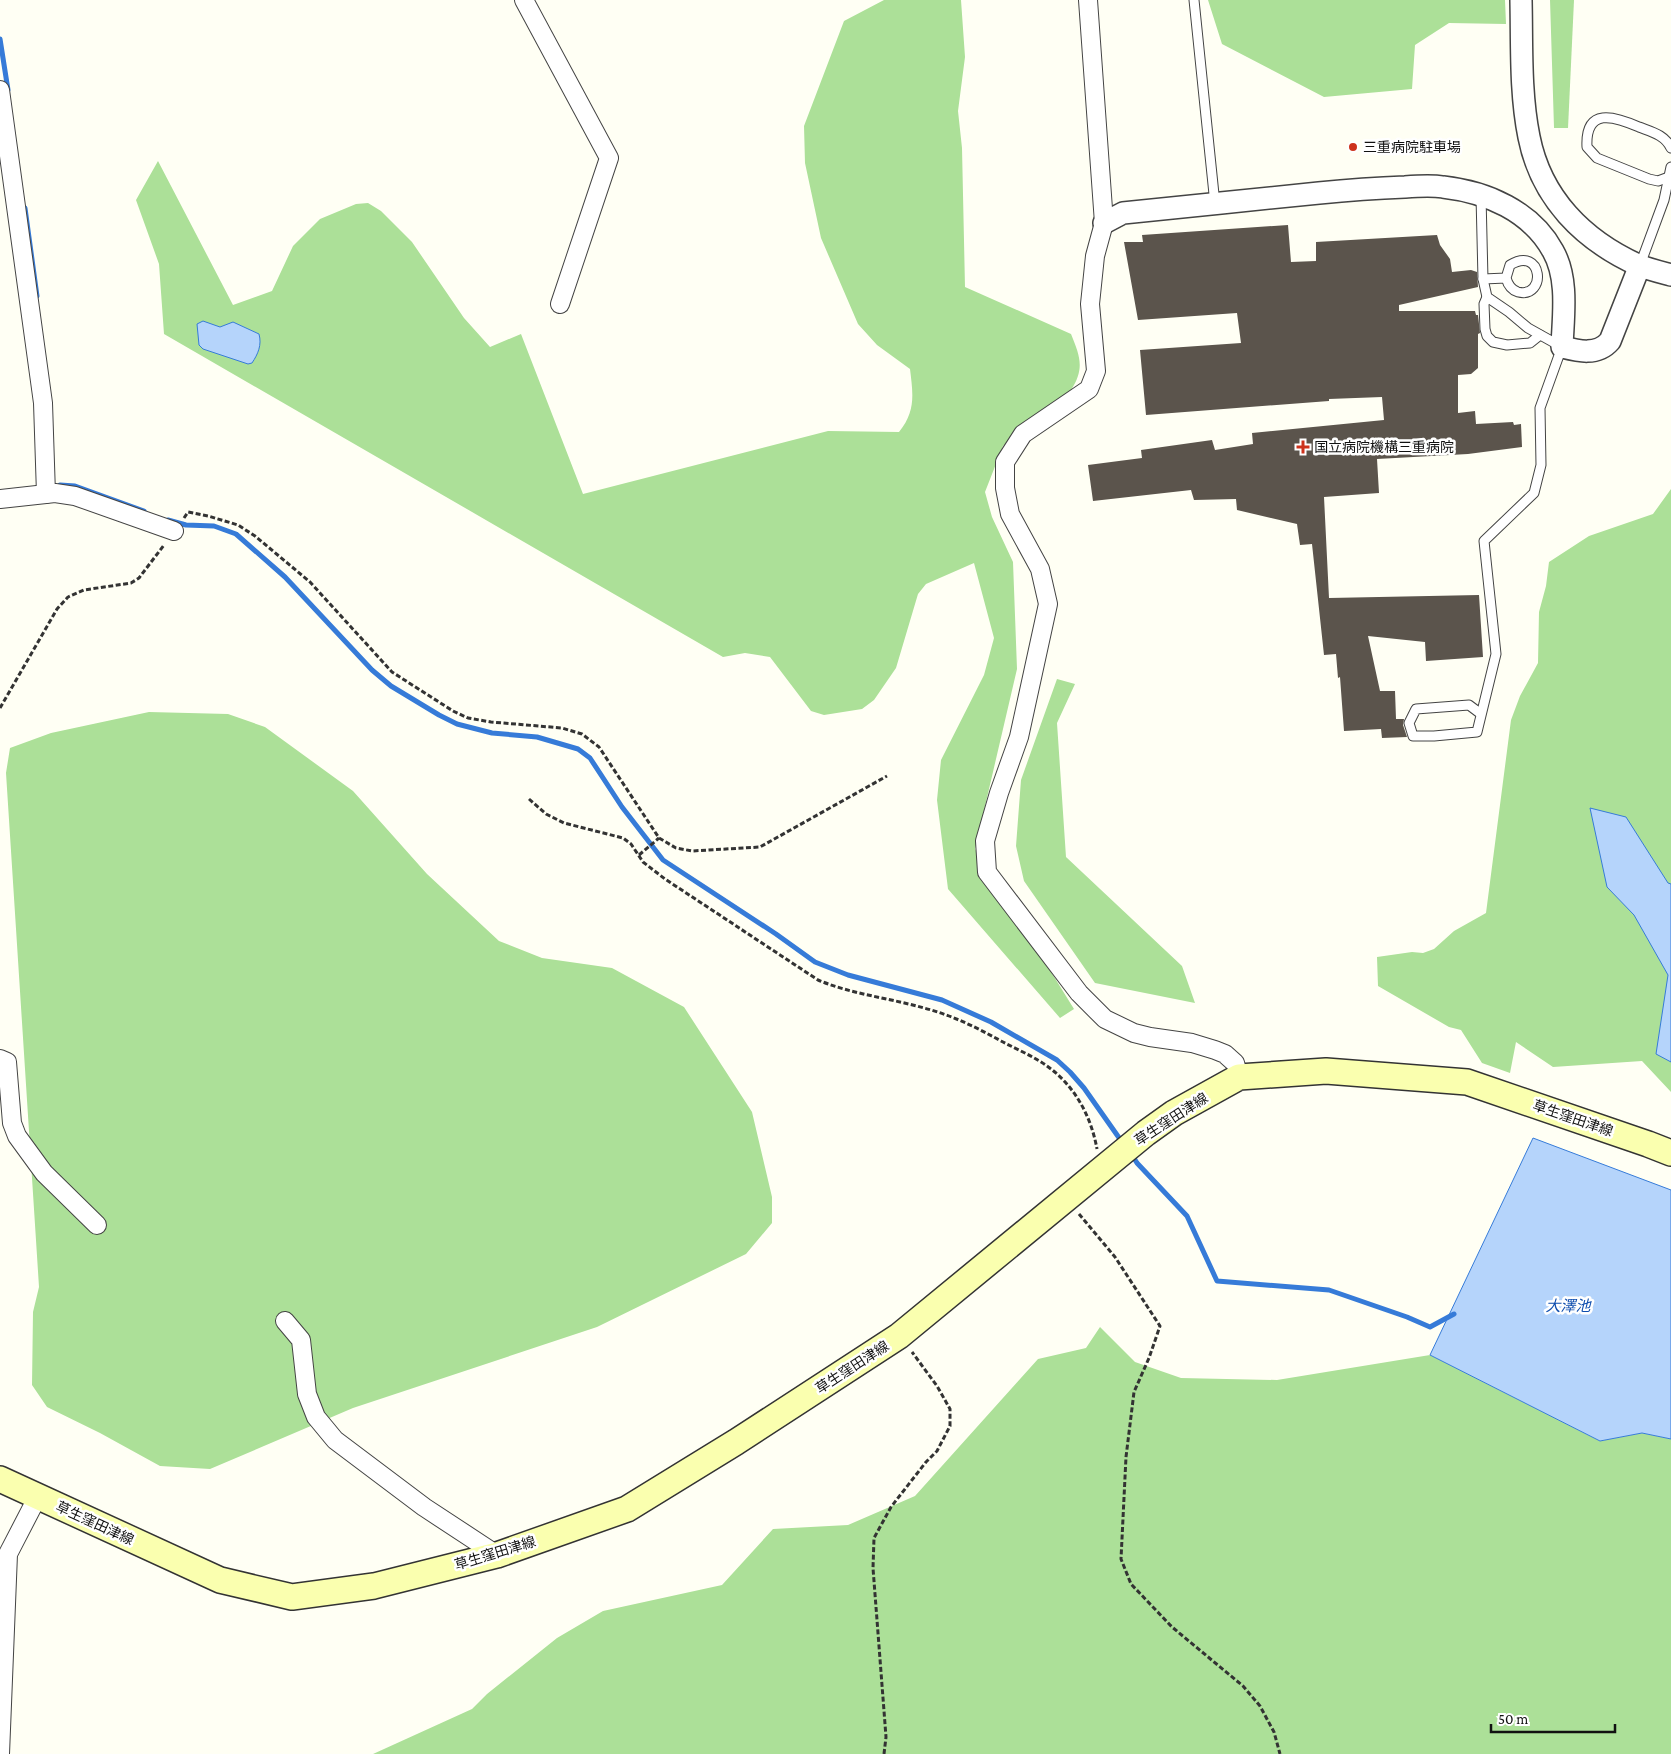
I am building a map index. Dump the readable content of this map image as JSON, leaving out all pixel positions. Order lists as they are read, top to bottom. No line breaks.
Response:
{"streets":{"main road":["草生窪田津線"]},"water":["大澤池"],"places":{"other":["三重病院駐車場"],"health":["国立病院機構三重病院"]},"scale_bar":"50 m"}
